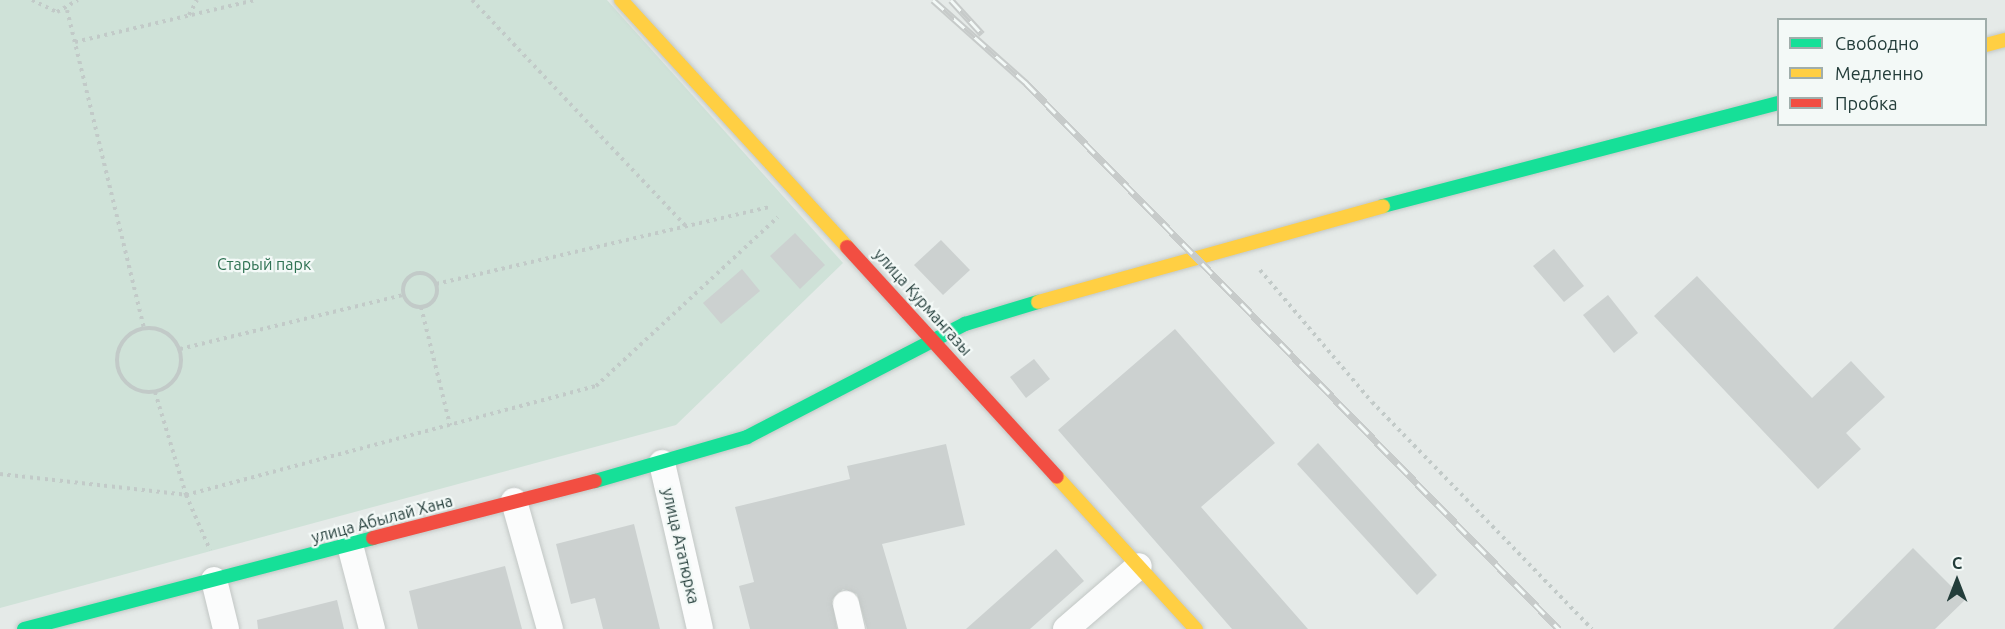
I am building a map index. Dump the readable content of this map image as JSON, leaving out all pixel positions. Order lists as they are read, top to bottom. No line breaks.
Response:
{"streets":{"street":["улица Курмангазы","улица Абылай Хана","улица Ататюрка"]},"crossings":[["улица Курмангазы","улица Абылай Хана"],["улица Абылай Хана","улица Ататюрка"]],"parks":["Старый парк"],"legend":["Свободно","Медленно","Пробка"],"north":"top"}
